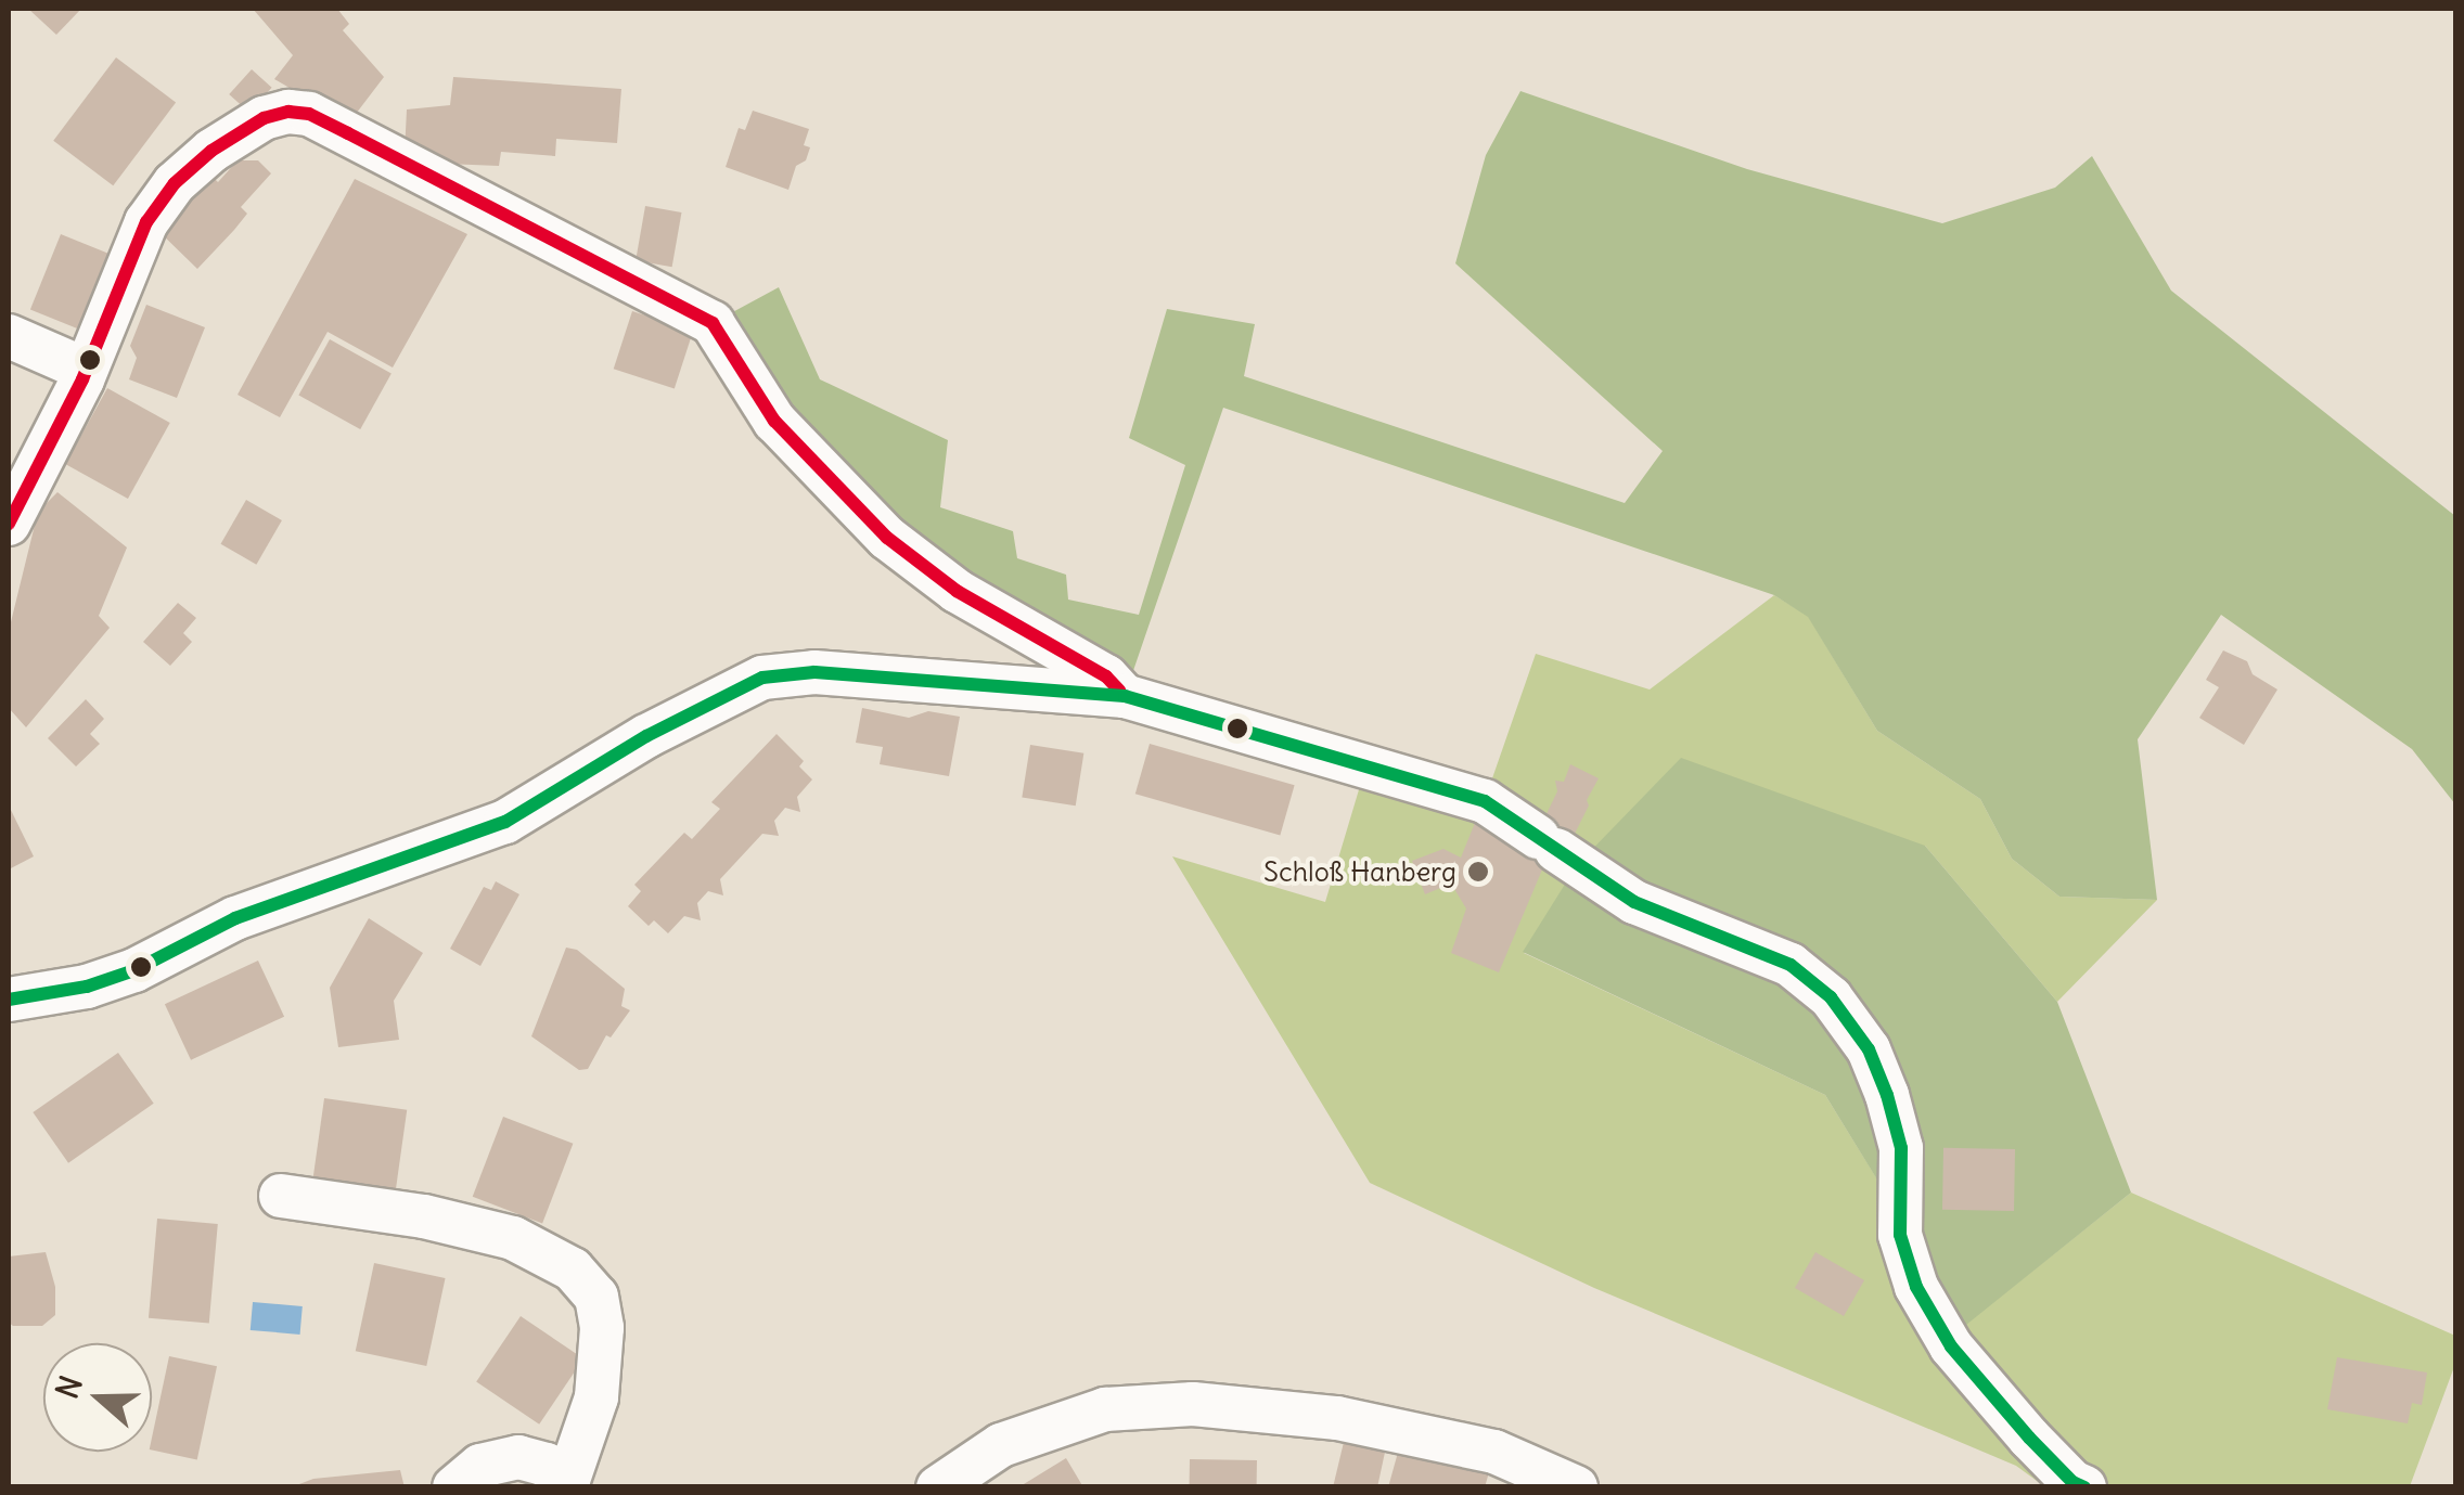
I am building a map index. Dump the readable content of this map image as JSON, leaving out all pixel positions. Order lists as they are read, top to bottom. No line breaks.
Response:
{"places":["Schloß Hanberg"],"north":"left"}
